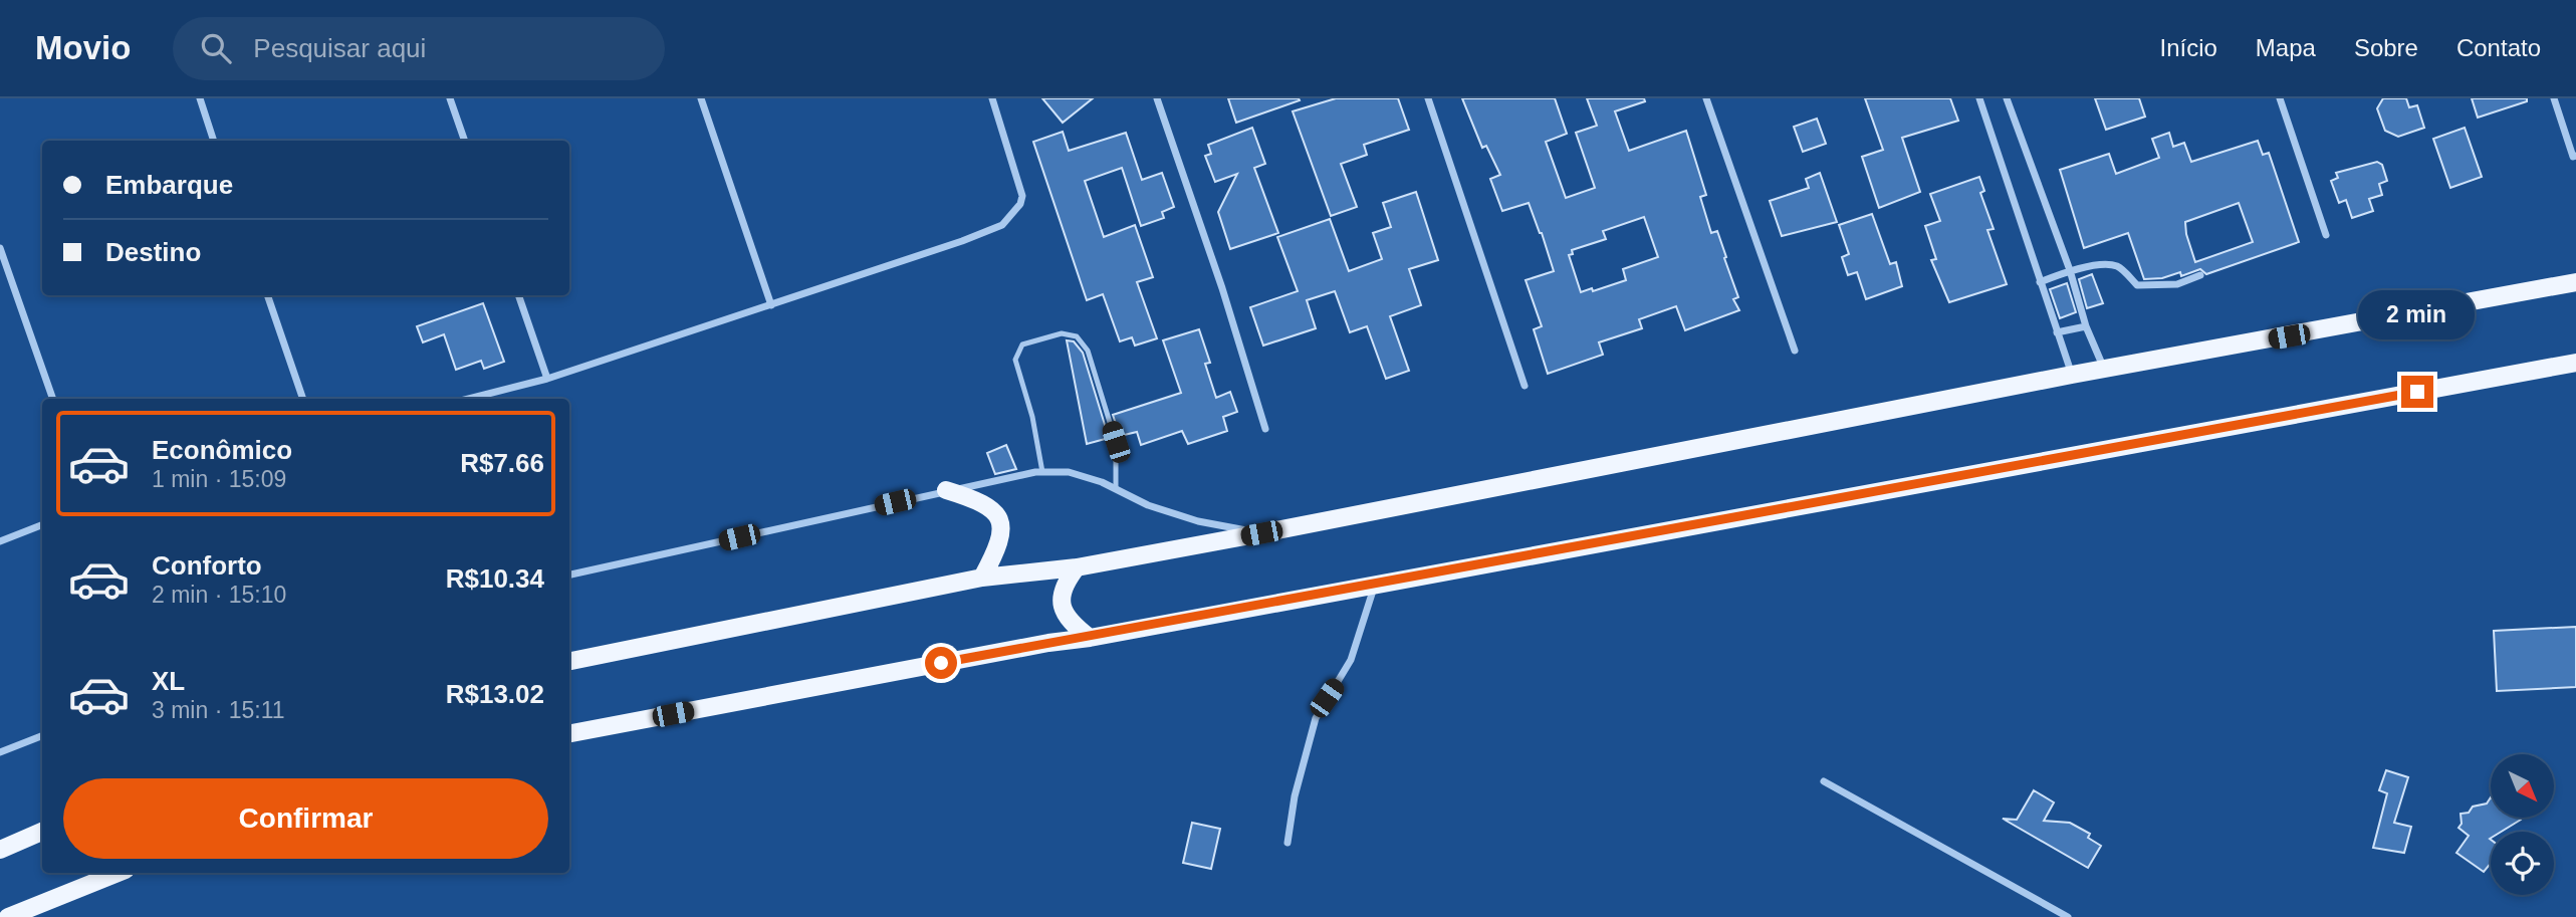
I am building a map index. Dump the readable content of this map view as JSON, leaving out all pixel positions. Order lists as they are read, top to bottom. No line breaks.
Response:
{"north":"bottom right","page":{"header":"Movio","search":"Pesquisar aqui","nav":["Início","Mapa","Sobre","Contato"],"banner":["Embarque","Destino"],"bubble":"2 min","list":[{"name":"Econômico","note":"1 min · 15:09","value":"R$7.66"},{"name":"Conforto","note":"2 min · 15:10","value":"R$10.34"},{"name":"XL","note":"3 min · 15:11","value":"R$13.02"}],"buttons":"Confirmar"}}
